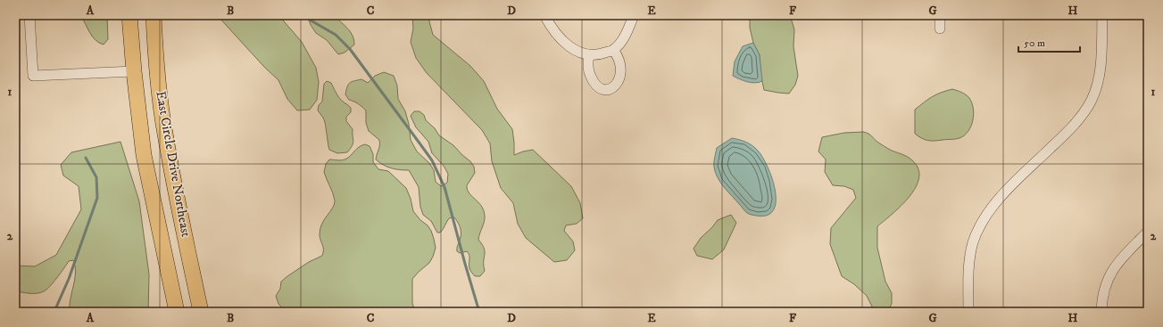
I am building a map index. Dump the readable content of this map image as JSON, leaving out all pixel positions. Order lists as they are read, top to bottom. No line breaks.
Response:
{"streets":{"main road":["East Circle Drive Northeast"]},"scale_bar":"50 m","grid":{"columns":["A","B","C","D","E","F","G","H"],"rows":["1","2"]}}
